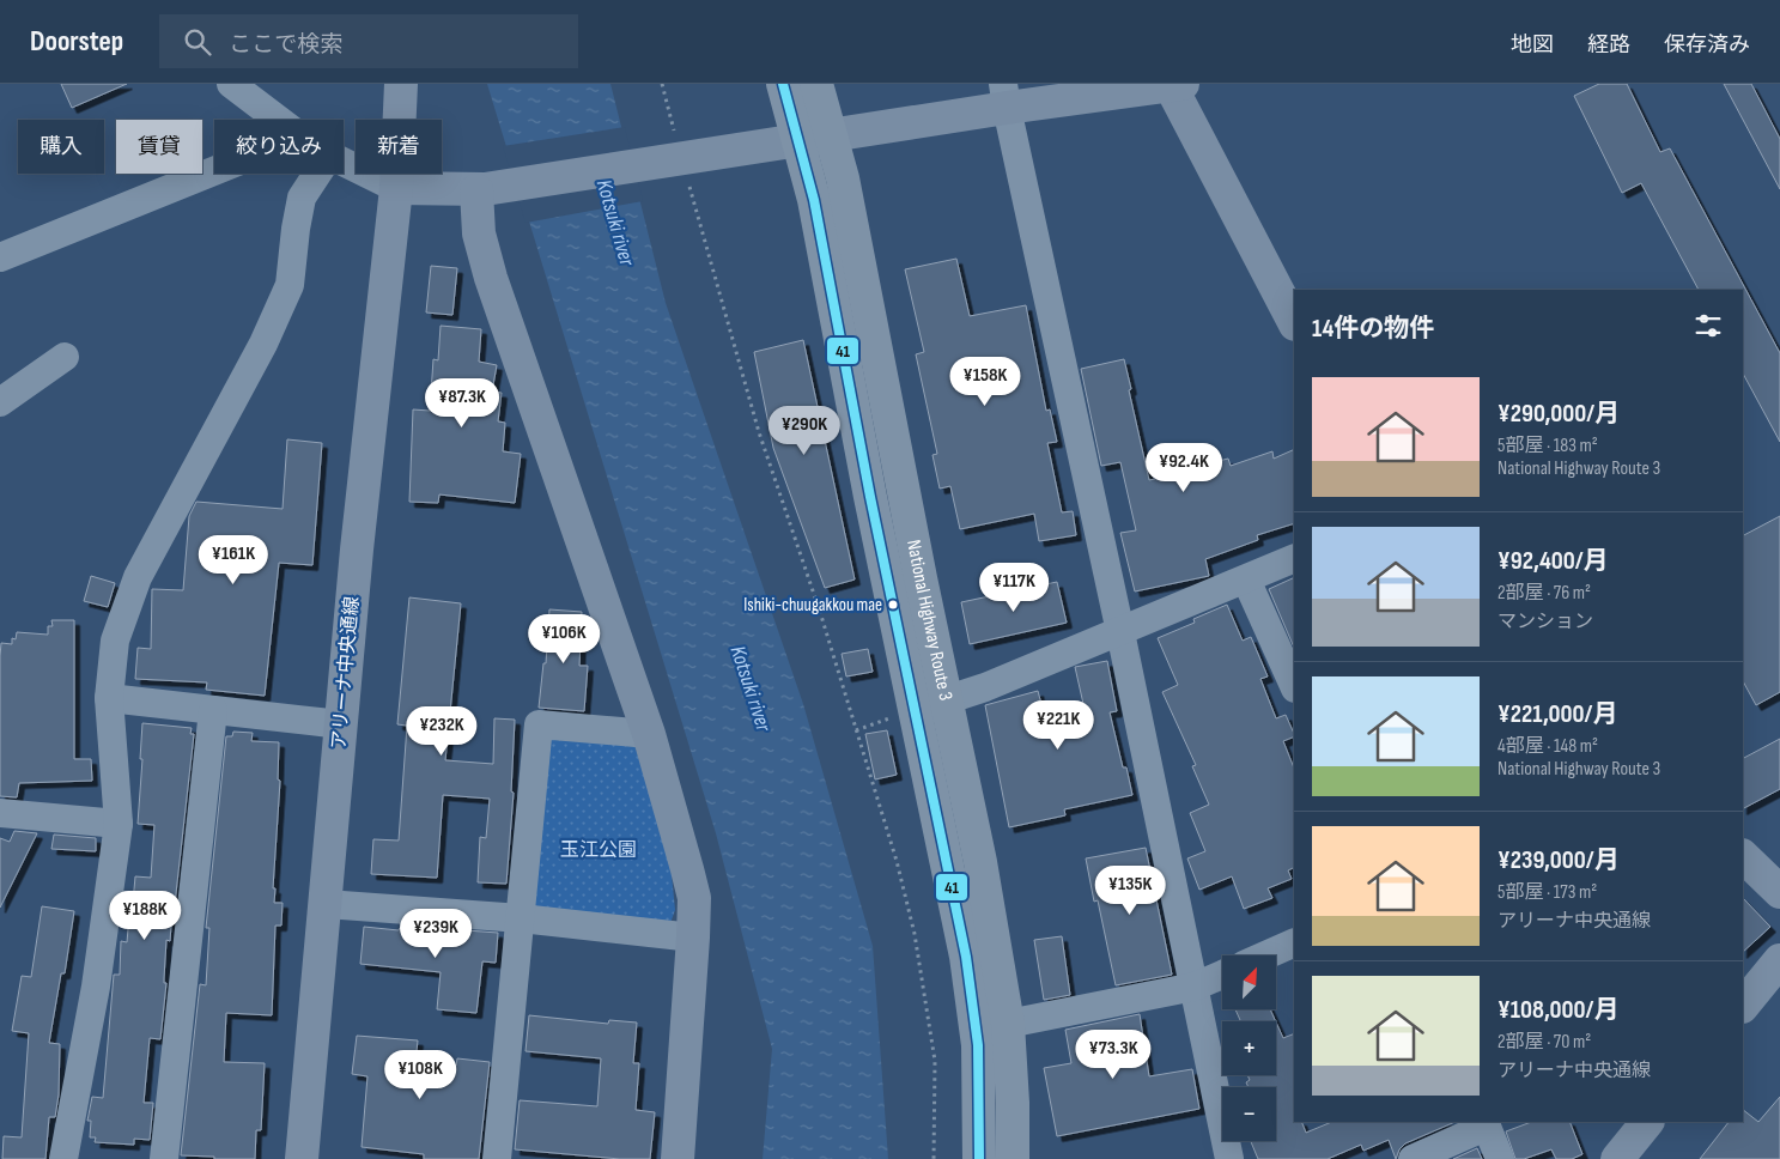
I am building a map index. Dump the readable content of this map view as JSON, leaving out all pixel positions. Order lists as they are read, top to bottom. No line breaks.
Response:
{"streets":{"highway":["National Highway Route 3"],"street":["アリーナ中央通線"]},"water":["Kotsuki river"],"parks":["玉江公園"],"places":["Ishiki-chuugakkou mae"],"lines":["transit line 41"],"north":"top right","page":{"header":"Doorstep","search":"ここで検索","nav":["地図","経路","保存済み"],"chip":["購入","賃貸","絞り込み","新着"],"heading":"14件の物件","price":["¥158K","¥87.3K","¥290K","¥92.4K","¥161K","¥117K","¥106K","¥221K","¥232K","¥135K","¥188K","¥239K","¥73.3K","¥108K"],"list":[{"name":"¥290,000/月","note":"5部屋 · 183 m² · National Highway Route 3"},{"name":"¥92,400/月","note":"2部屋 · 76 m² · マンション"},{"name":"¥221,000/月","note":"4部屋 · 148 m² · National Highway Route 3"},{"name":"¥239,000/月","note":"5部屋 · 173 m² · アリーナ中央通線"},{"name":"¥108,000/月","note":"2部屋 · 70 m² · アリーナ中央通線"}],"map_buttons":["+","−"]}}
